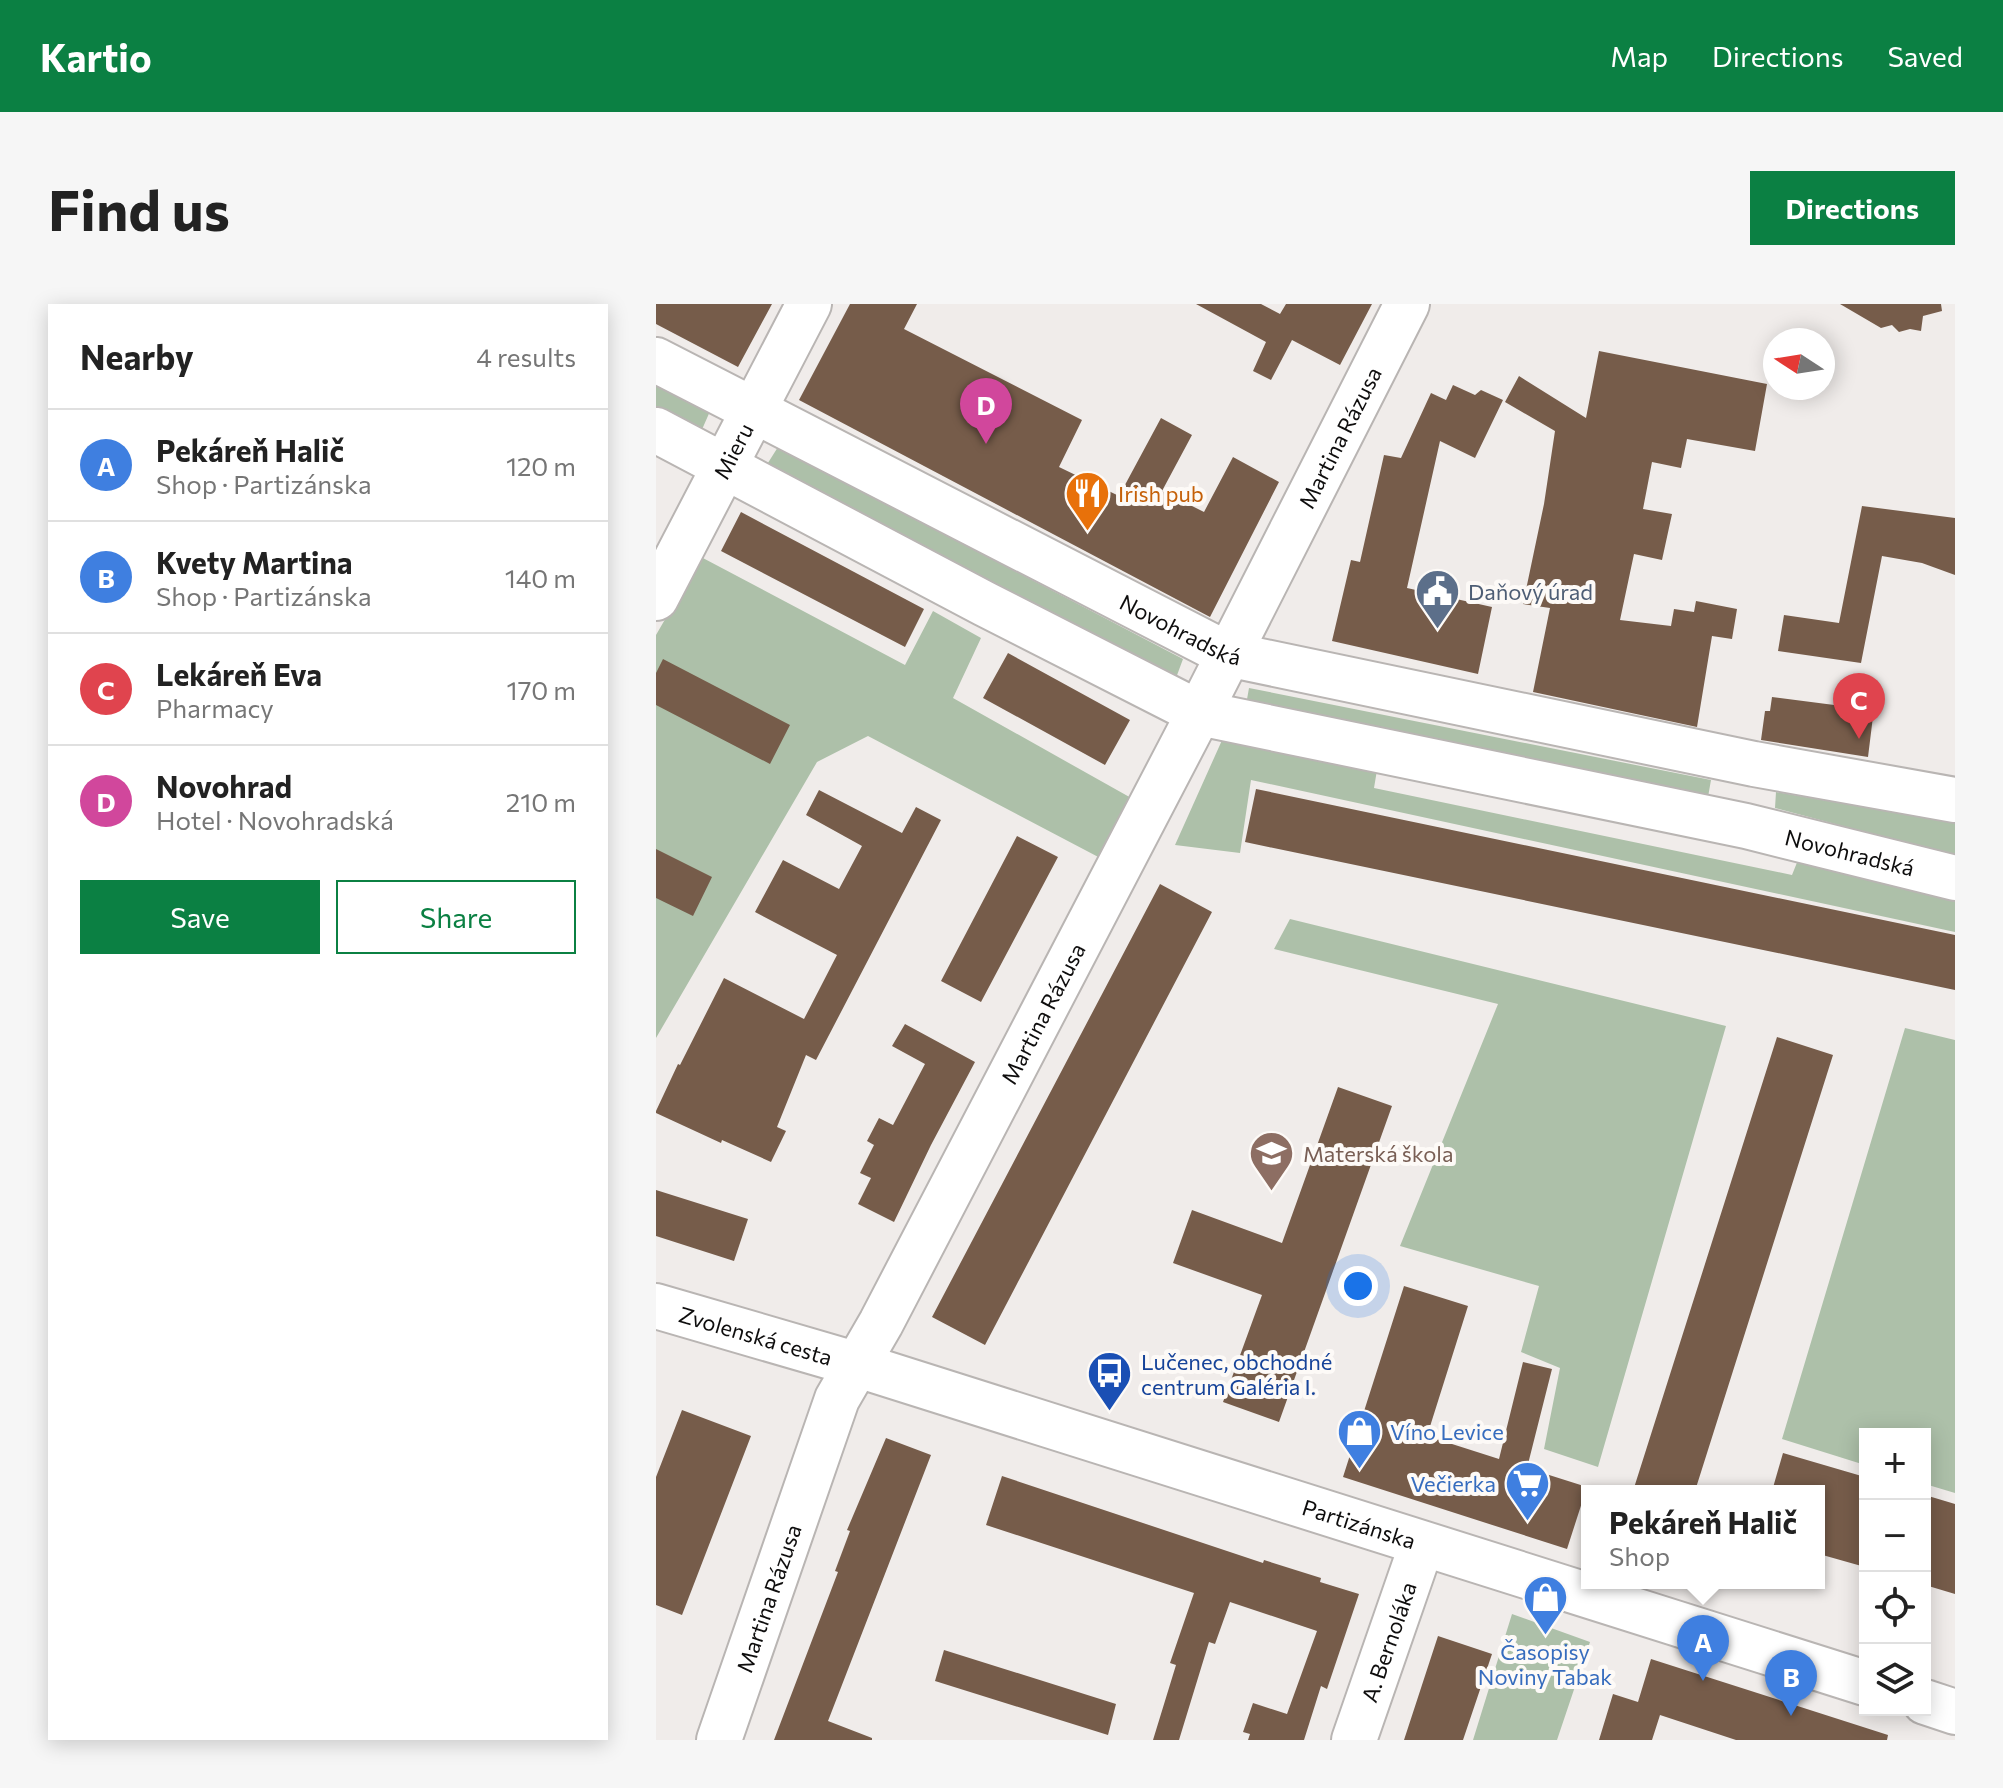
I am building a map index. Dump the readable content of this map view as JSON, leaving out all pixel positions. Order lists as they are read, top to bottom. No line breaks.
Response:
{"streets":{"street":["Martina Rázusa","Mieru","Novohradská","Zvolenská cesta","Partizánska","A. Bernoláka"]},"crossings":[["Martina Rázusa","Novohradská"],["Martina Rázusa","Zvolenská cesta"],["Martina Rázusa","Partizánska"],["Mieru","Novohradská"],["Zvolenská cesta","Partizánska"],["Partizánska","A. Bernoláka"]],"places":{"restaurant":["Irish pub"],"public building":["Daňový úrad"],"school or university":["Materská škola"],"bus stop":["Lučenec, obchodné centrum Galéria I."],"shop":["Víno Levice","Časopisy Noviny Tabak"],"supermarket":["Večierka"]},"north":"left","page":{"header":"Kartio","nav":["Map","Directions","Saved"],"buttons":["Directions",["Save","Share"]],"title":"Find us","heading":["Nearby","4 results"],"pins":["D","C","A","B"],"list":[{"mark":"A","name":"Pekáreň Halič","note":"Shop · Partizánska","value":"120 m"},{"mark":"B","name":"Kvety Martina","note":"Shop · Partizánska","value":"140 m"},{"mark":"C","name":"Lekáreň Eva","note":"Pharmacy","value":"170 m"},{"mark":"D","name":"Novohrad","note":"Hotel · Novohradská","value":"210 m"}],"map_buttons":["+","−"],"popup":["Pekáreň Halič","Shop"]}}
